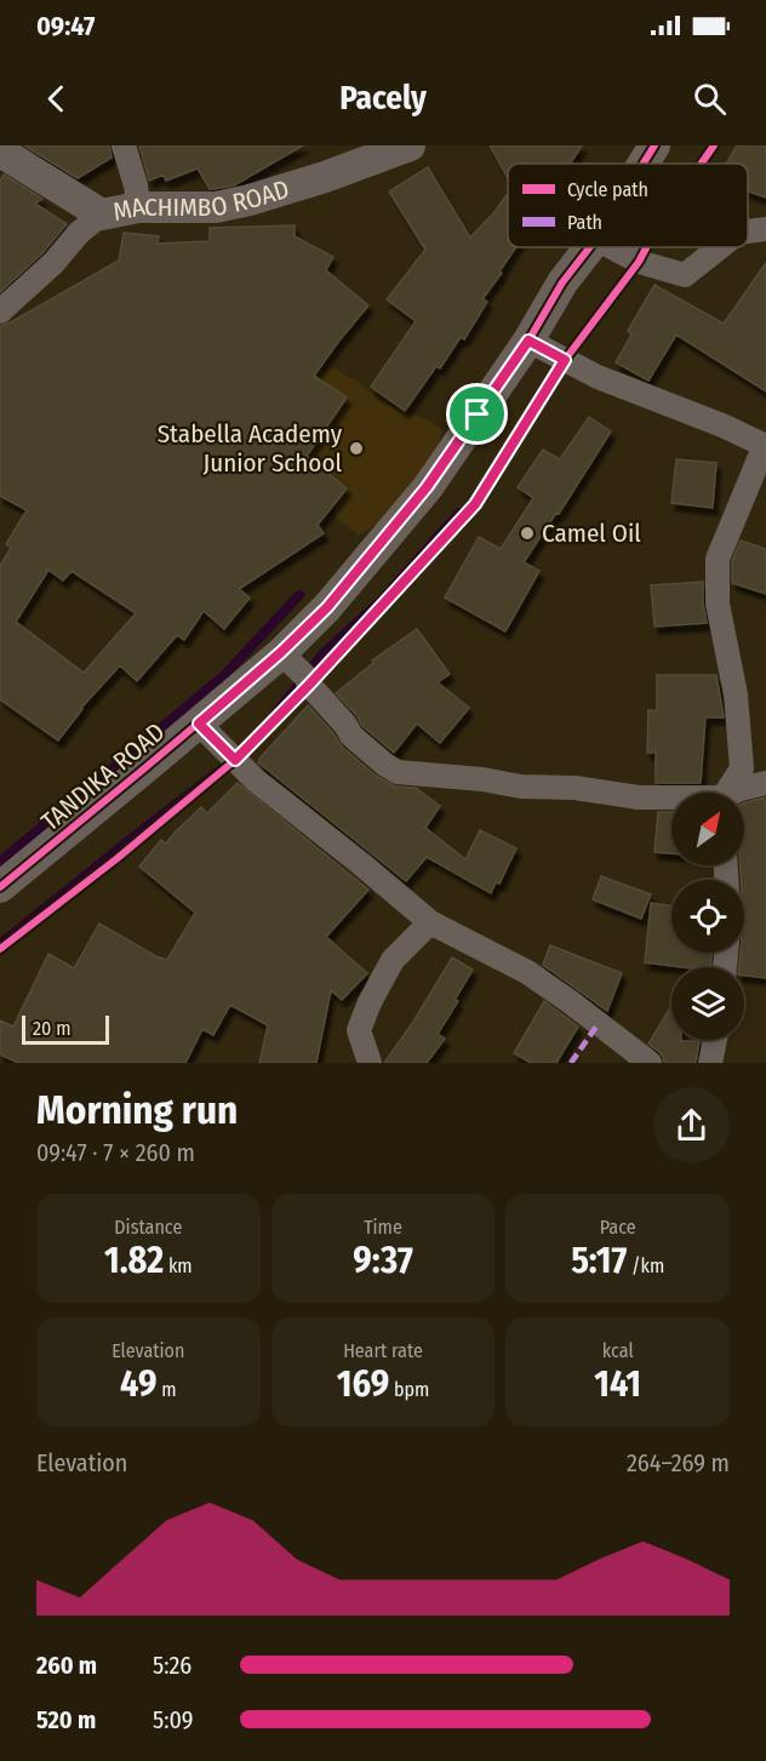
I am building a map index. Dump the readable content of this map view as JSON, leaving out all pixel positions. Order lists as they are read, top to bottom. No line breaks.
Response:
{"streets":{"street":["MACHIMBO ROAD","TANDIKA ROAD"]},"places":["Stabella Academy Junior School","Camel Oil"],"legend":["Cycle path","Path"],"scale_bar":"20 m","north":"top right","page":{"status":"09:47","header":"Pacely","scale":"20 m","heading":["Morning run","09:47 · 7 × 260 m"],"stats":[["Distance","1.82 km"],["Time","9:37"],["Pace","5:17 /km"],["Elevation","49 m"],["Heart rate","169 bpm"],["kcal","141"]],"chart":["Elevation","264–269 m"],"list":[{"name":"260 m","note":"5:26"},{"name":"520 m","note":"5:09"}]}}
